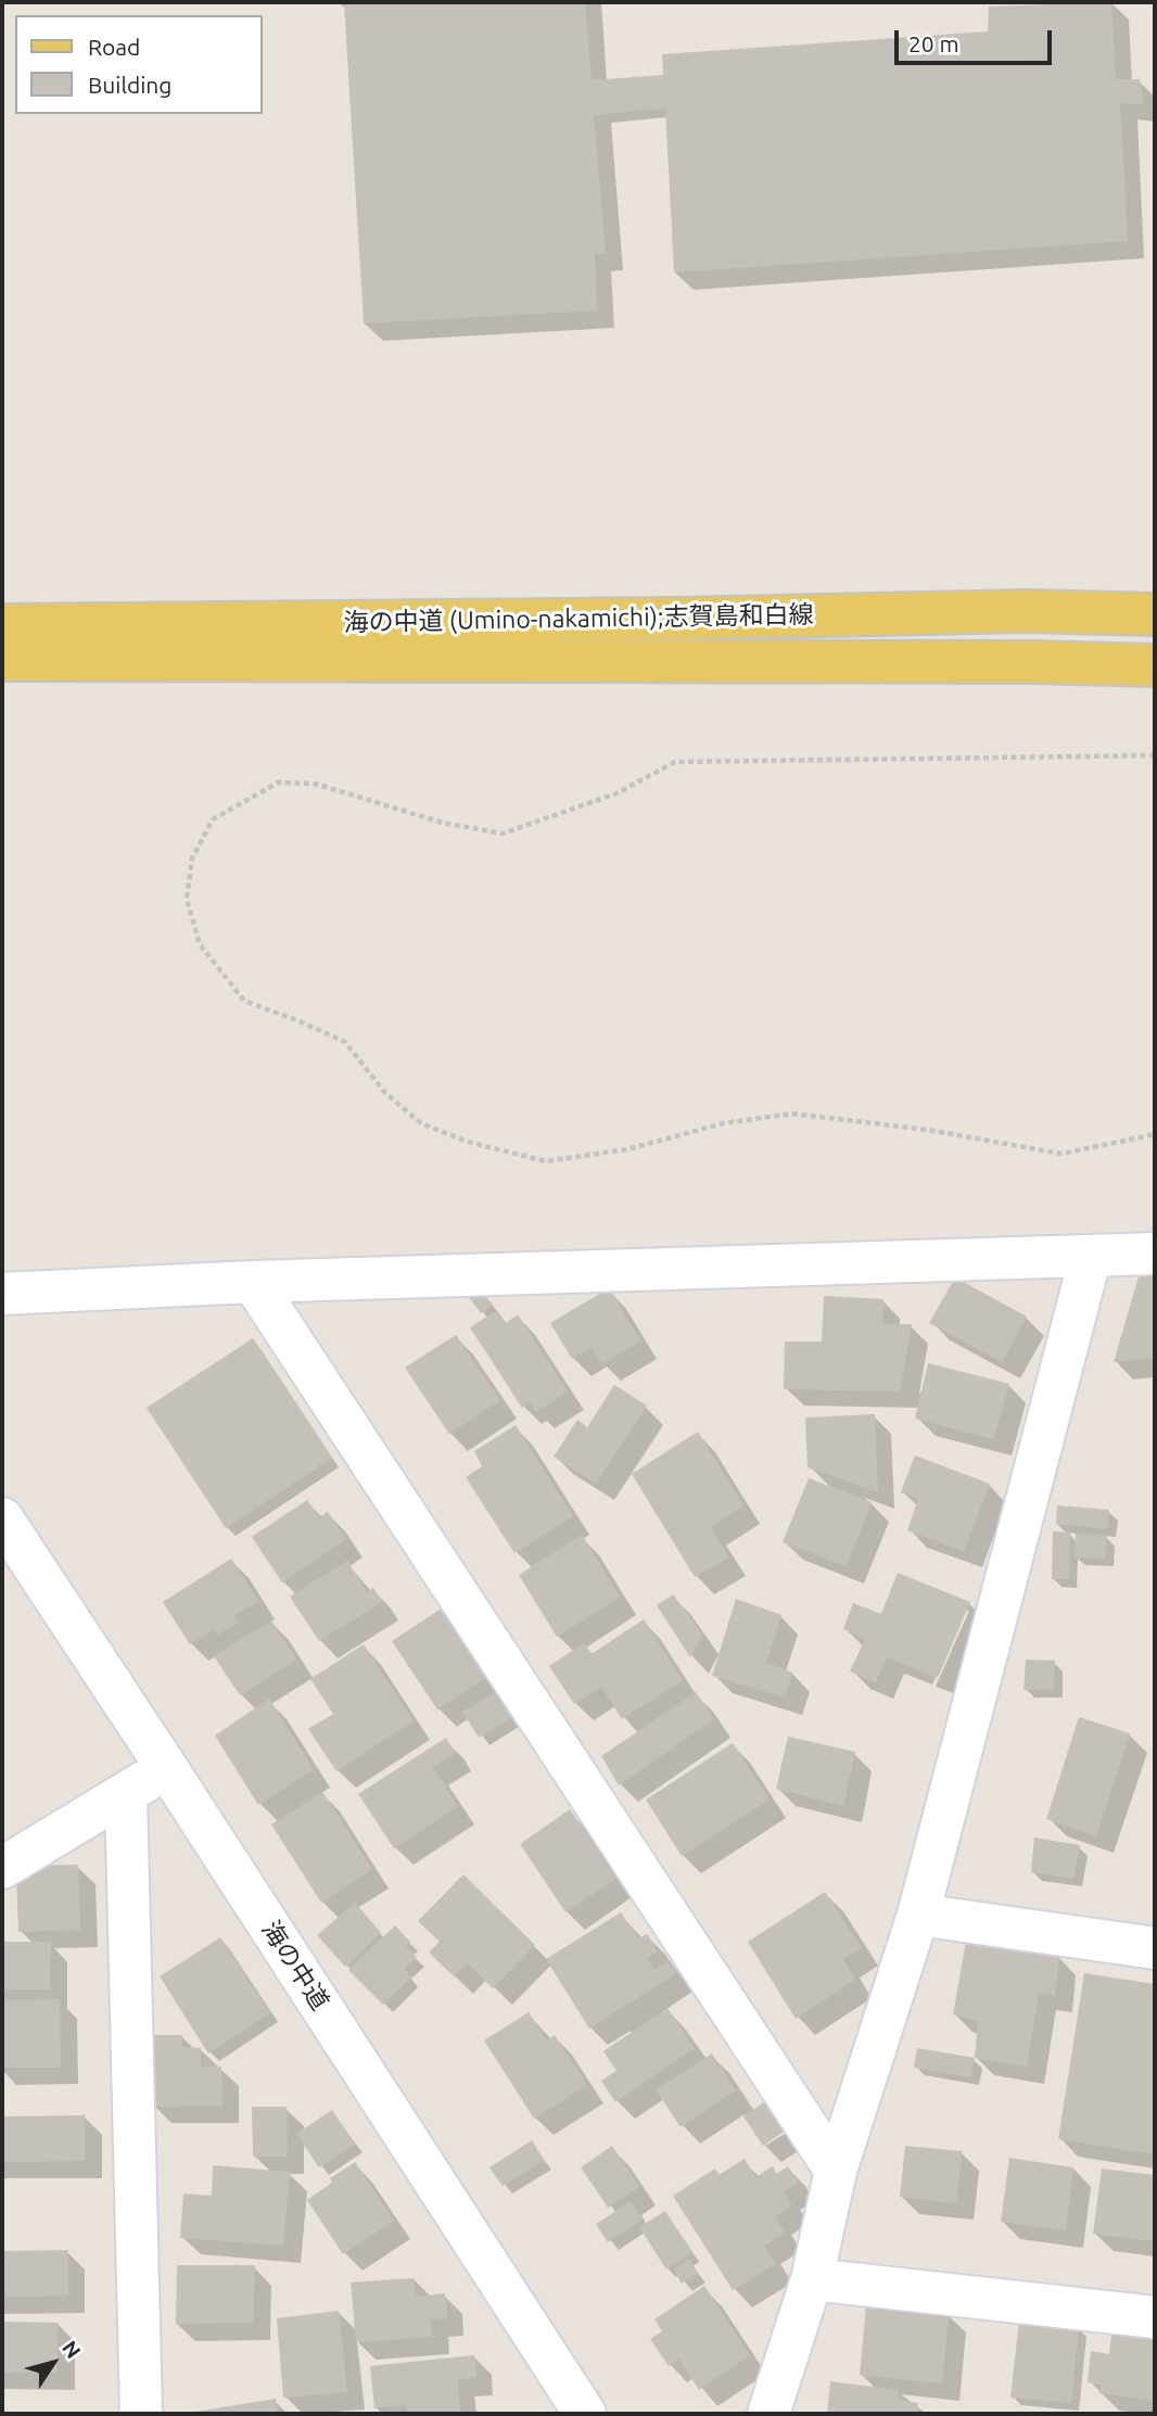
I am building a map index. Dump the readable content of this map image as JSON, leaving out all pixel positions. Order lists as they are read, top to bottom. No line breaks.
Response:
{"streets":{"main road":["海の中道 (Umino-nakamichi);志賀島和白線"],"street":["海の中道"]},"legend":["Road","Building"],"scale_bar":"20 m","north":"top right"}
